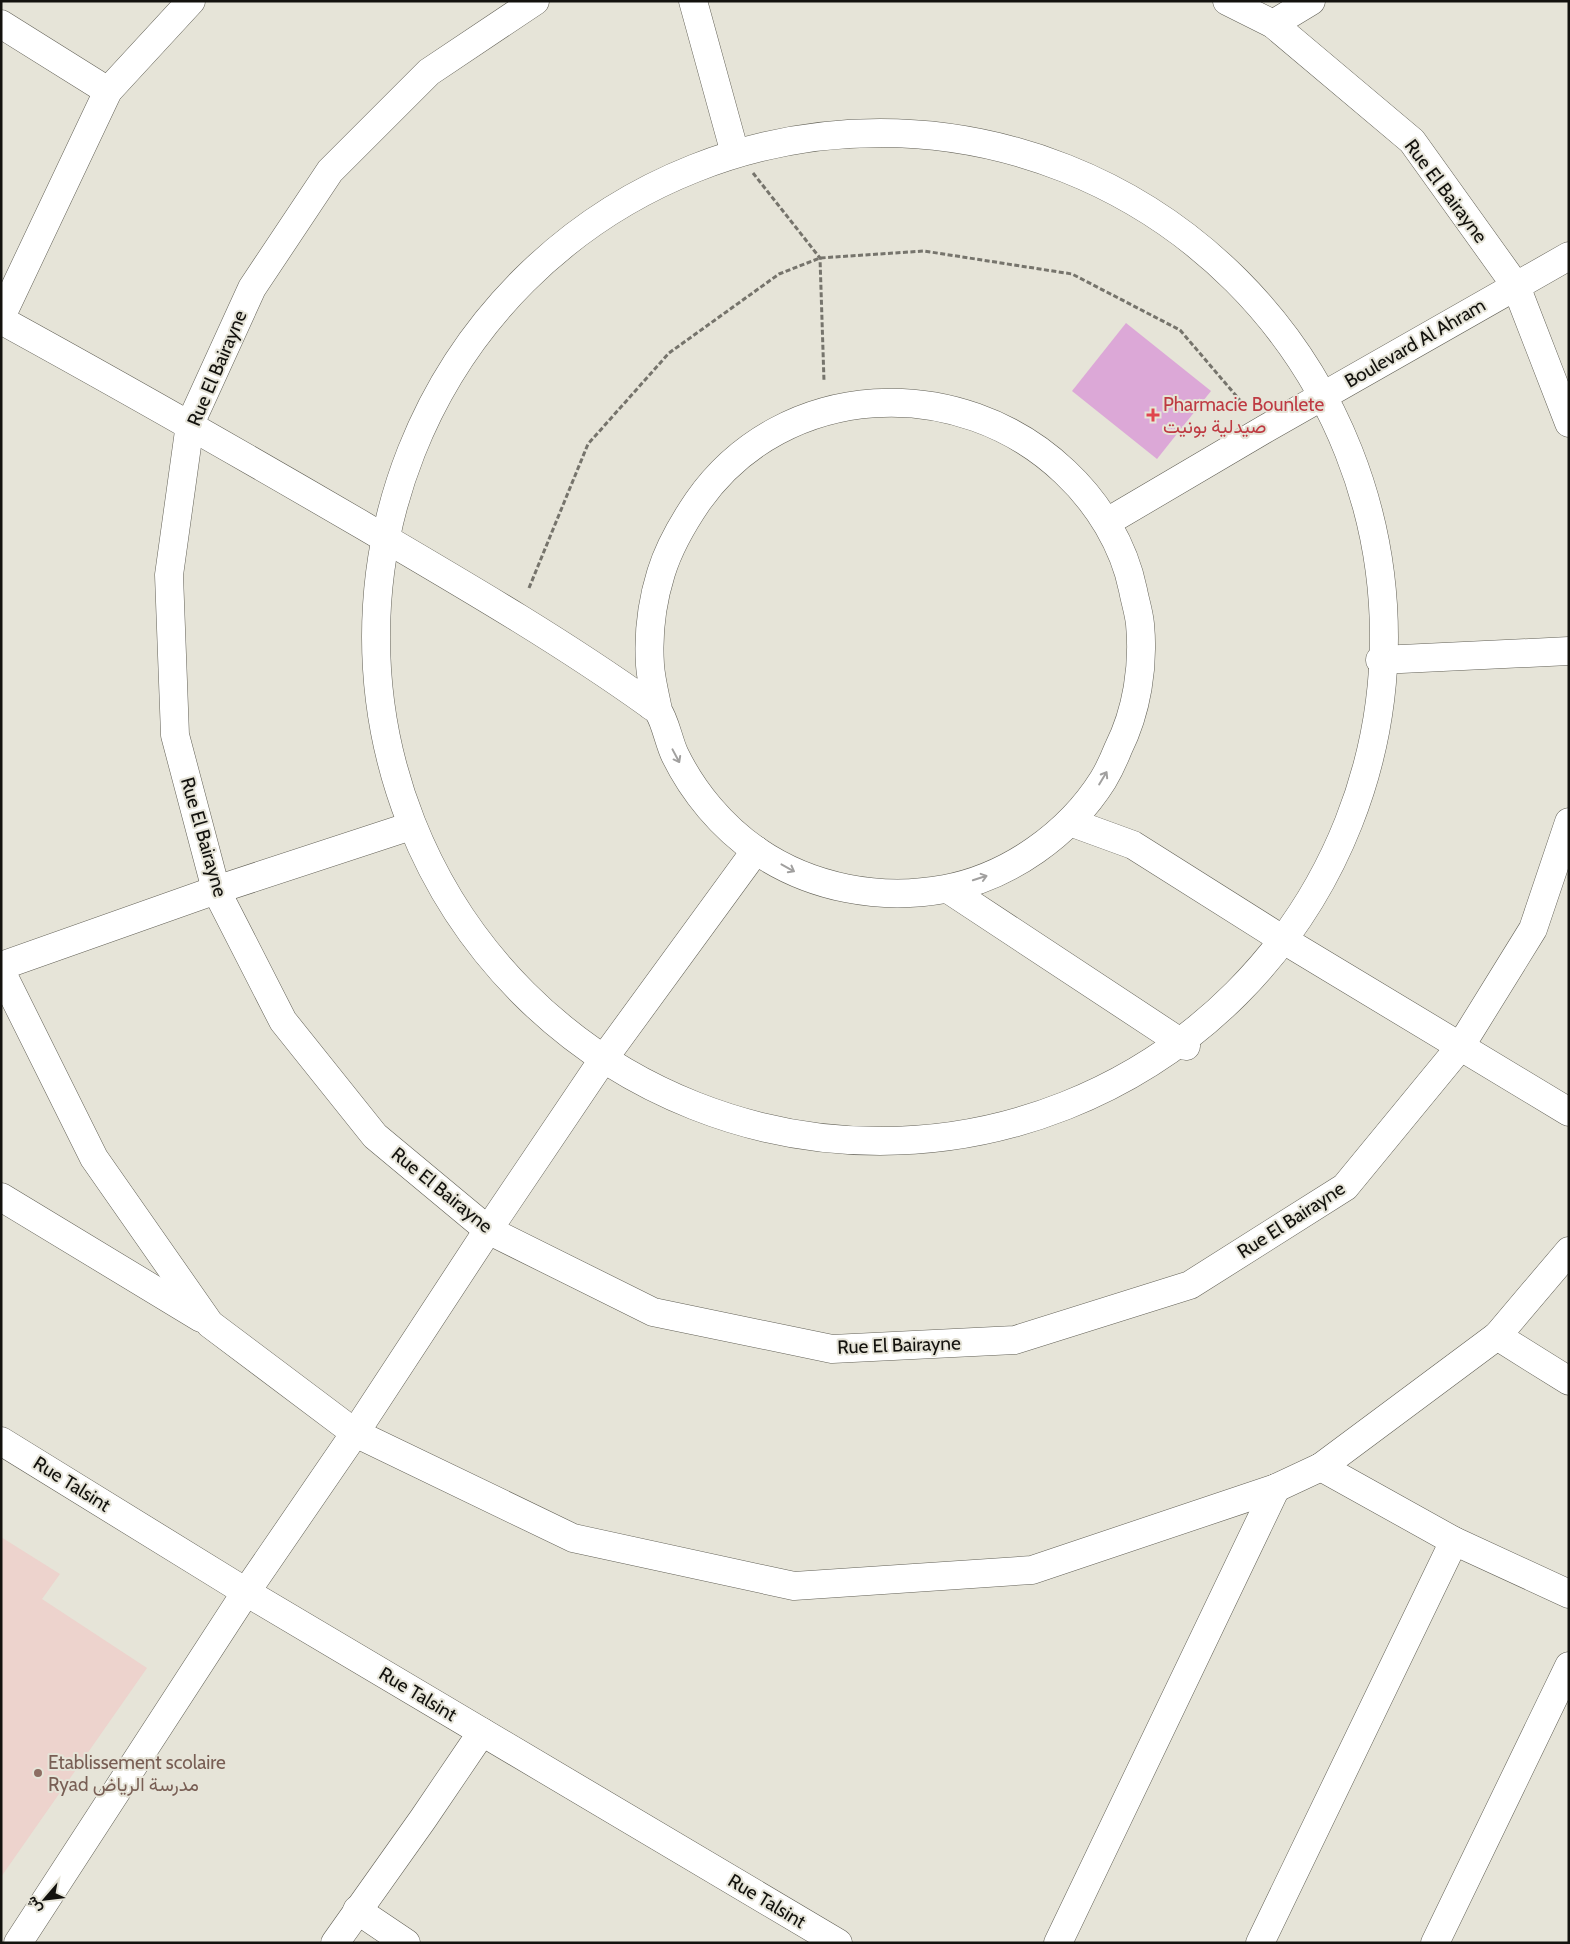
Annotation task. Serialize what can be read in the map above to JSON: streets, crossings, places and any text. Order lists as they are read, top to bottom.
{
  "streets": {
    "street": ["Rue El Bairayne", "Boulevard Al Ahram", "Rue Talsint"]
  },
  "crossings": [
    ["Rue El Bairayne", "Boulevard Al Ahram"]
  ],
  "places": {
    "health": ["Pharmacie Bounlete صيدلية بونيت"],
    "other": ["Etablissement scolaire Ryad مدرسة الرياض"]
  },
  "north": "bottom left"
}
